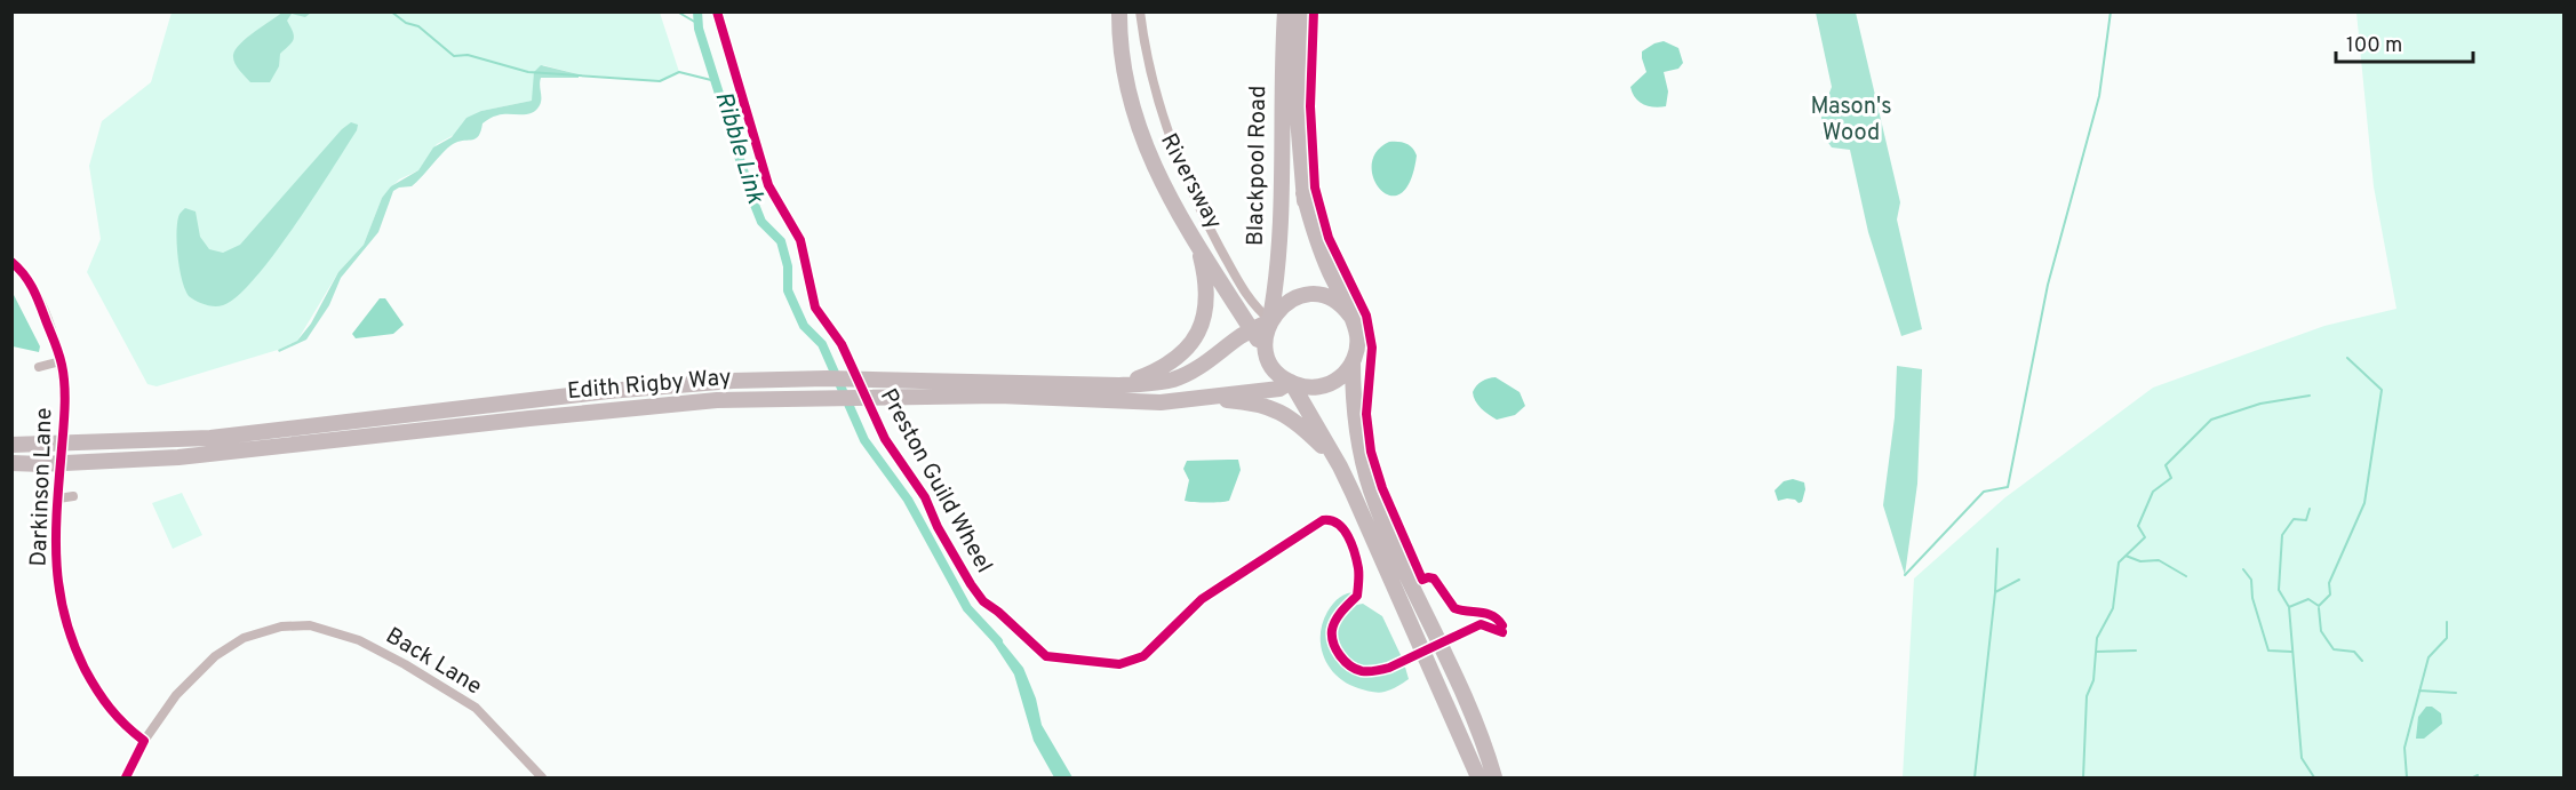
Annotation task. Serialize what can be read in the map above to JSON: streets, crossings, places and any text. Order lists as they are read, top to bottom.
{
  "streets": {
    "highway": ["Blackpool Road", "Riversway", "Edith Rigby Way"],
    "street": ["Darkinson Lane", "Back Lane"],
    "cycle path": ["Preston Guild Wheel"]
  },
  "crossings": [
    ["Blackpool Road", "Riversway"],
    ["Blackpool Road", "Edith Rigby Way"],
    ["Riversway", "Edith Rigby Way"],
    ["Darkinson Lane", "Back Lane"]
  ],
  "water": ["Ribble Link"],
  "parks": ["Mason's Wood"],
  "scale_bar": "100 m"
}
